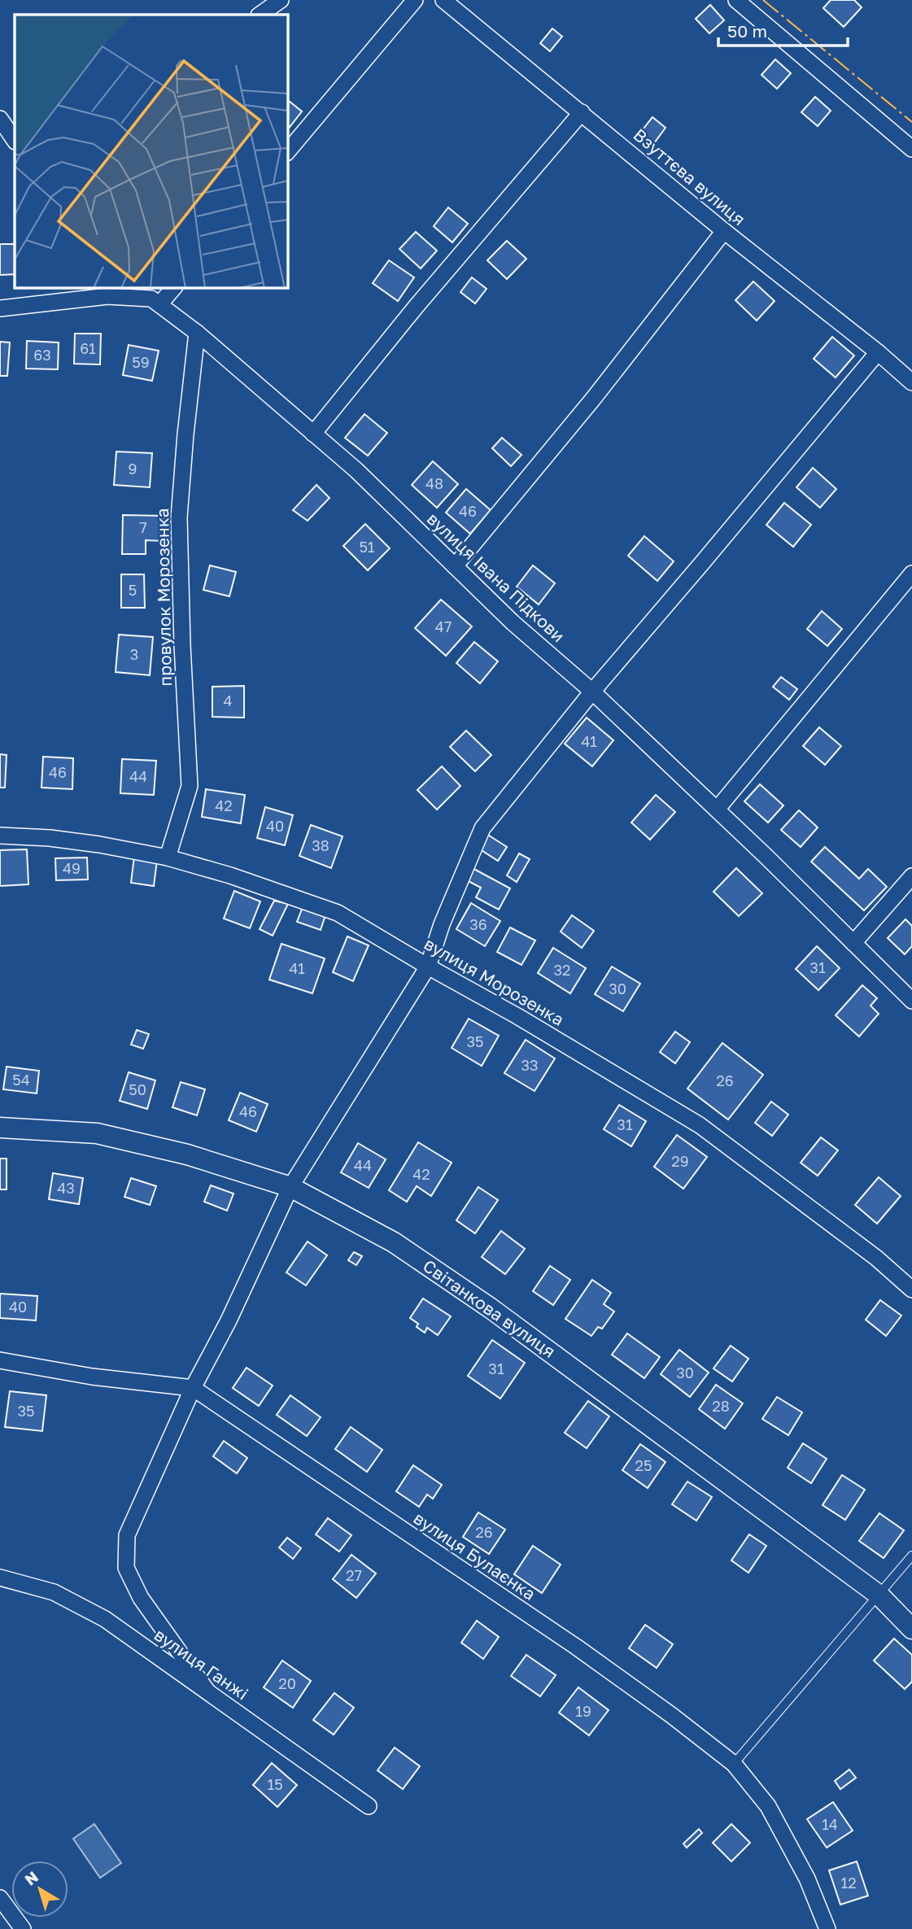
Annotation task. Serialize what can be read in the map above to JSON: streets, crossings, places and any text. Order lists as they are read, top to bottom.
{
  "streets": {
    "street": [
      "Взуттєва вулиця",
      "вулиця Івана Підкови",
      "провулок Морозенка",
      "вулиця Морозенка",
      "Світанкова вулиця",
      "вулиця Булаєнка",
      "вулиця Ганжі"
    ]
  },
  "crossings": [
    ["вулиця Івана Підкови", "провулок Морозенка"],
    ["провулок Морозенка", "вулиця Морозенка"]
  ],
  "house_numbers": [
    "61",
    "63",
    "59",
    "9",
    "48",
    "46",
    "7",
    "51",
    "5",
    "47",
    "3",
    "4",
    "41",
    "46",
    "44",
    "42",
    "40",
    "38",
    "49",
    "36",
    "31",
    "41",
    "32",
    "30",
    "35",
    "33",
    "54",
    "26",
    "50",
    "46",
    "31",
    "29",
    "44",
    "42",
    "43",
    "40",
    "31",
    "30",
    "28",
    "35",
    "25",
    "26",
    "27",
    "20",
    "19",
    "15",
    "14",
    "12"
  ],
  "scale_bar": "50 m",
  "north": "top left"
}
